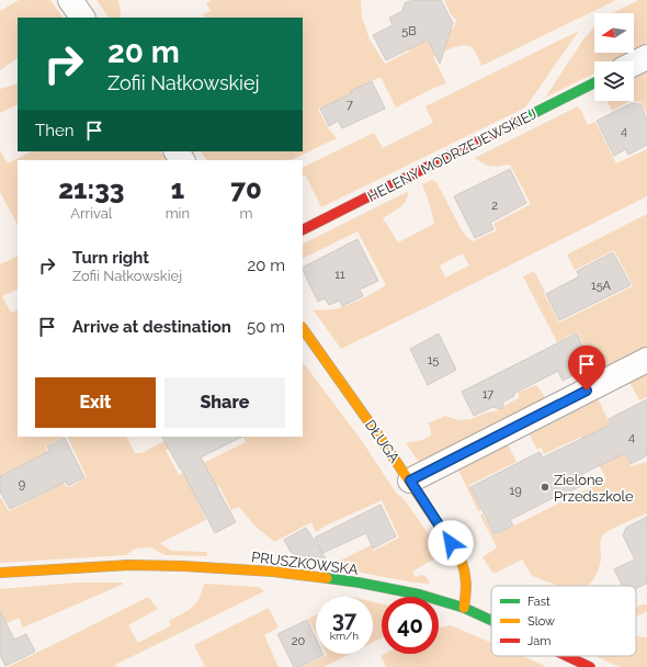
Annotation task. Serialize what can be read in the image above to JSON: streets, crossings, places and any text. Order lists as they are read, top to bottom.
{
  "streets": {
    "street": ["HELENY MODRZEJEWSKIEJ", "DŁUGA", "PRUSZKOWSKA"]
  },
  "crossings": [
    ["DŁUGA", "PRUSZKOWSKA"]
  ],
  "places": ["Zielone Przedszkole"],
  "house_numbers": [
    "5B",
    "7",
    "4",
    "2",
    "11",
    "15A",
    "15",
    "17",
    "4",
    "9",
    "19",
    "20"
  ],
  "legend": ["Fast", "Slow", "Jam"],
  "north": "left",
  "page": {
    "turn": ["20 m", "Zofii Nałkowskiej"],
    "then": "Then",
    "eta": [
      "21:33",
      "Arrival",
      "1",
      "min",
      "70",
      "m"
    ],
    "list": [
      {
        "name": "Turn right",
        "note": "Zofii Nałkowskiej",
        "value": "20 m"
      },
      {
        "name": "Arrive at destination",
        "value": "50 m"
      }
    ],
    "buttons": ["Exit", "Share"],
    "speed": "37 km/h",
    "limit": "40"
  }
}
